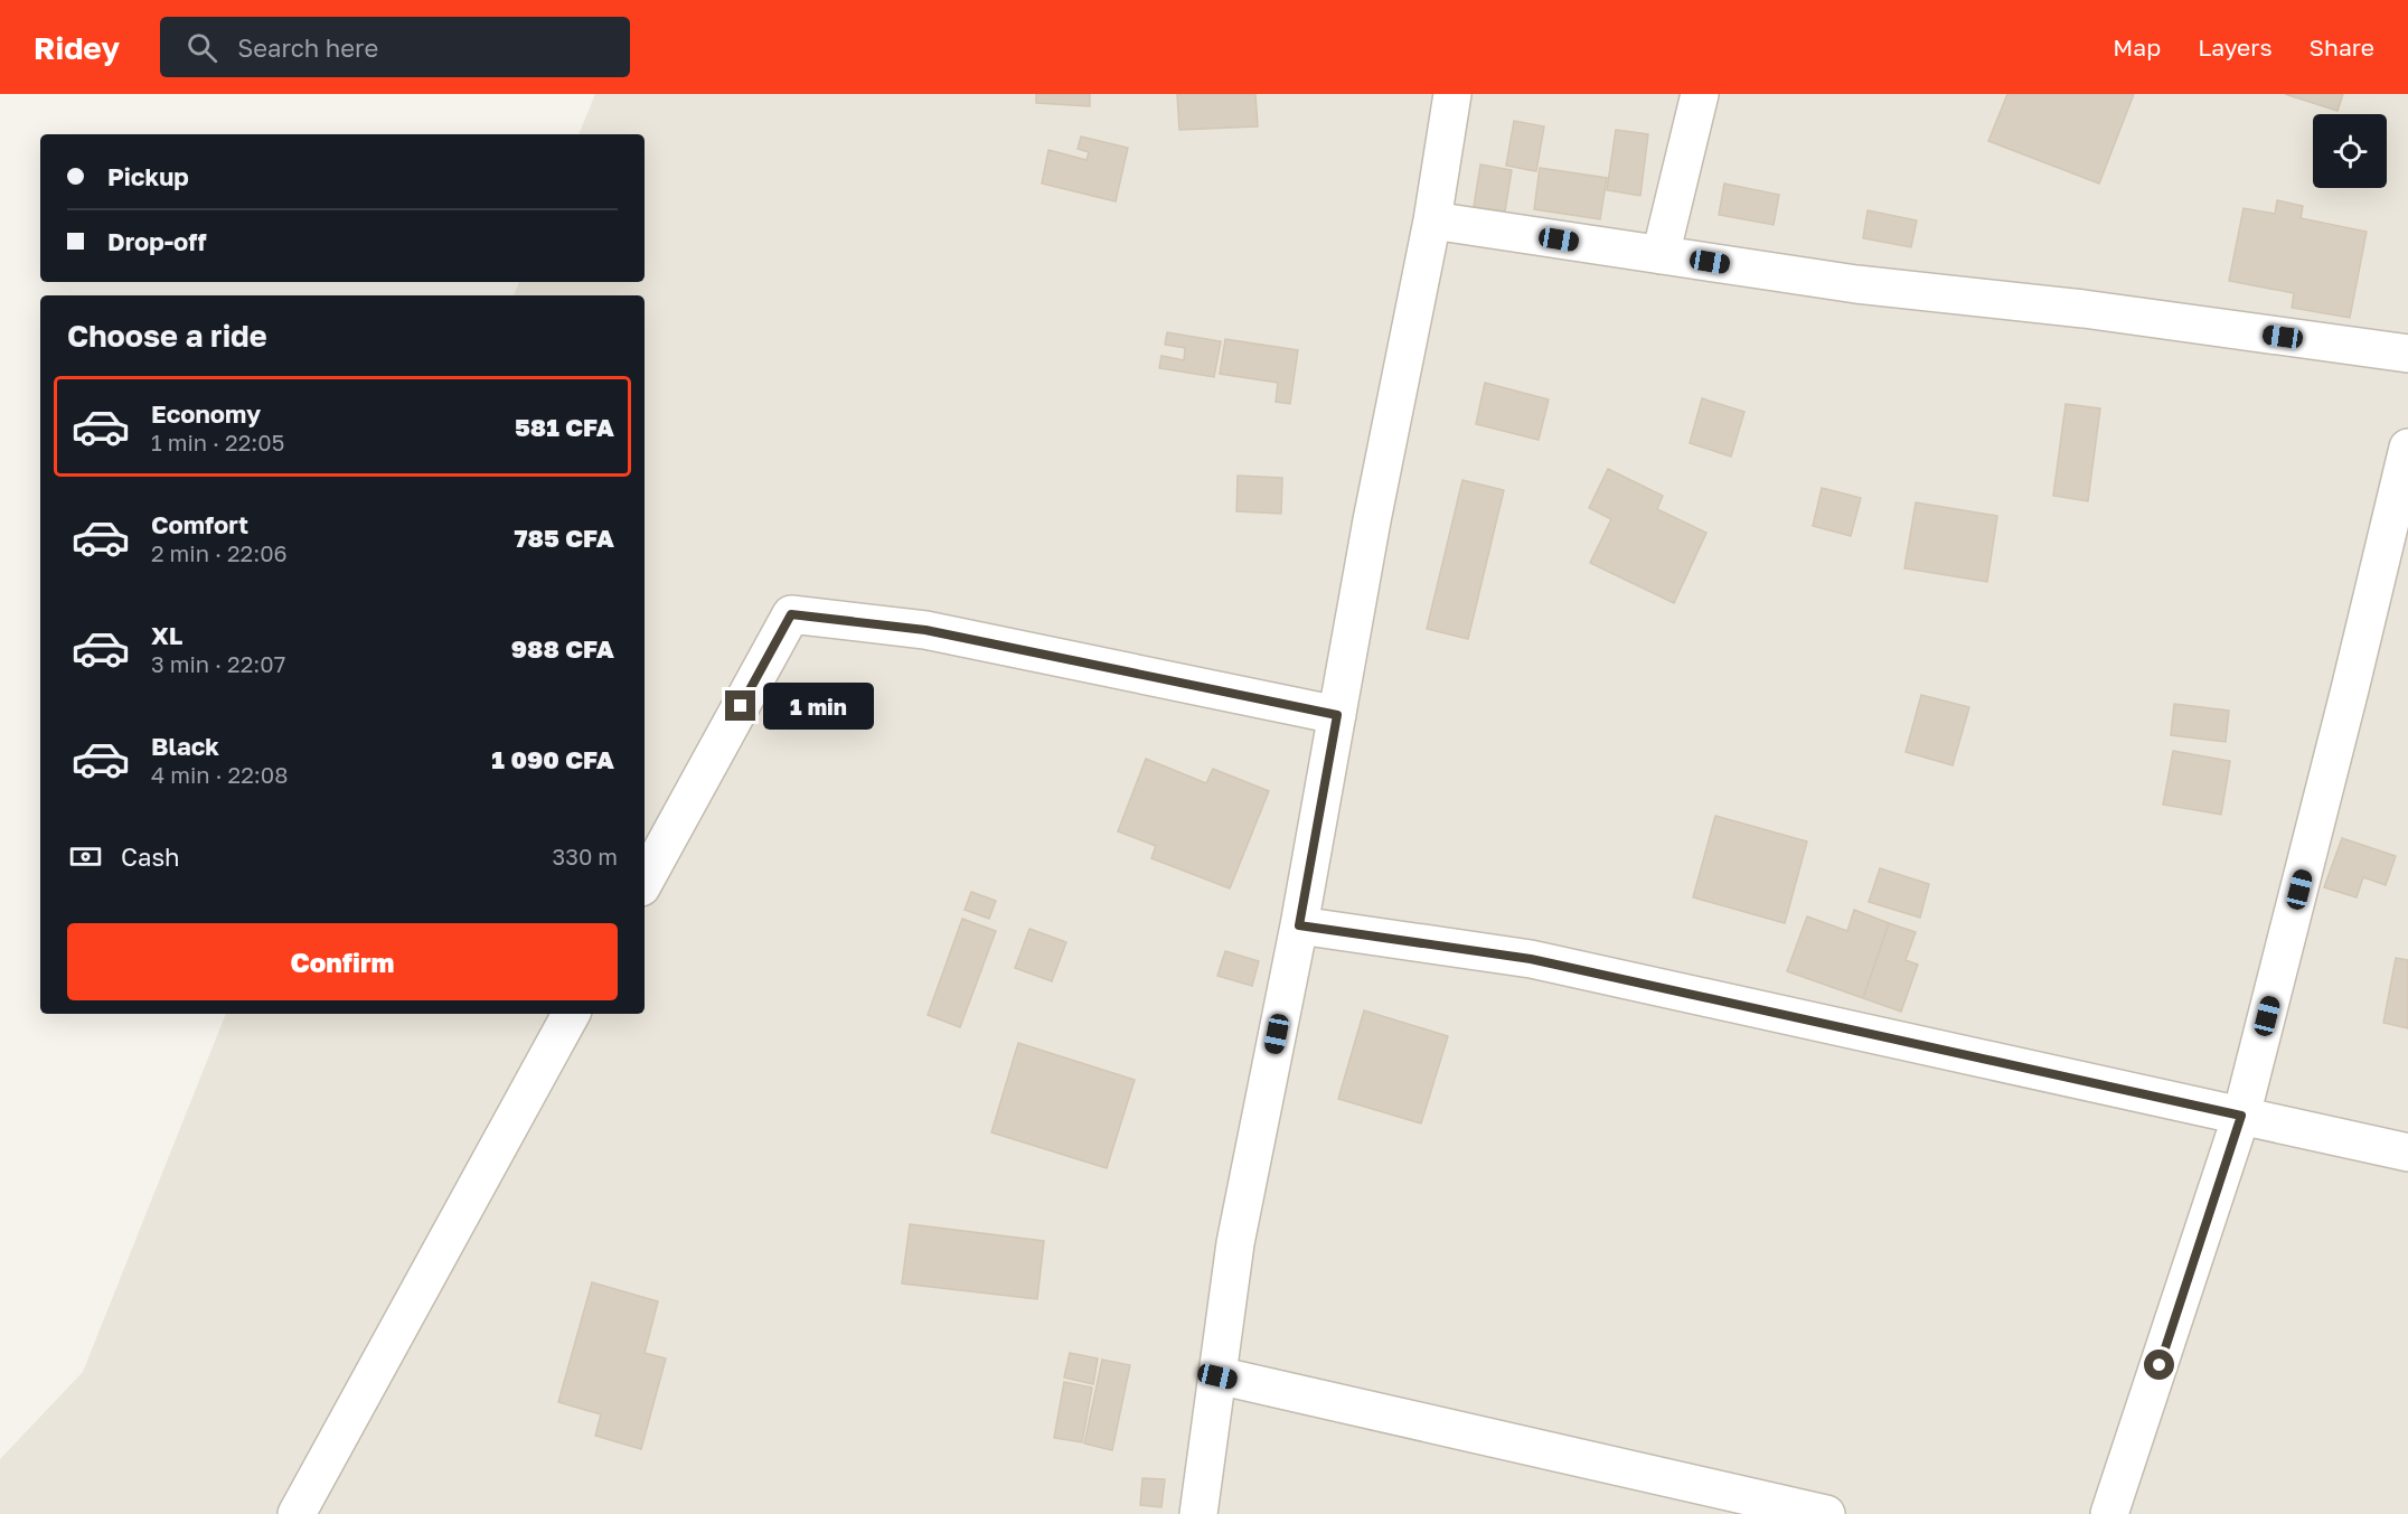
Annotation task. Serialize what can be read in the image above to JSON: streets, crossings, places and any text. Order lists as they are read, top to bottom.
{
  "page": {
    "header": "Ridey",
    "search": "Search here",
    "nav": ["Map", "Layers", "Share"],
    "banner": ["Pickup", "Drop-off"],
    "heading": "Choose a ride",
    "list": [
      {
        "name": "Economy",
        "note": "1 min · 22:05",
        "value": "581 CFA"
      },
      {
        "name": "Comfort",
        "note": "2 min · 22:06",
        "value": "785 CFA"
      },
      {
        "name": "XL",
        "note": "3 min · 22:07",
        "value": "988 CFA"
      },
      {
        "name": "Black",
        "note": "4 min · 22:08",
        "value": "1 090 CFA"
      }
    ],
    "bubble": "1 min",
    "pay": ["Cash", "330 m"],
    "buttons": "Confirm"
  }
}
